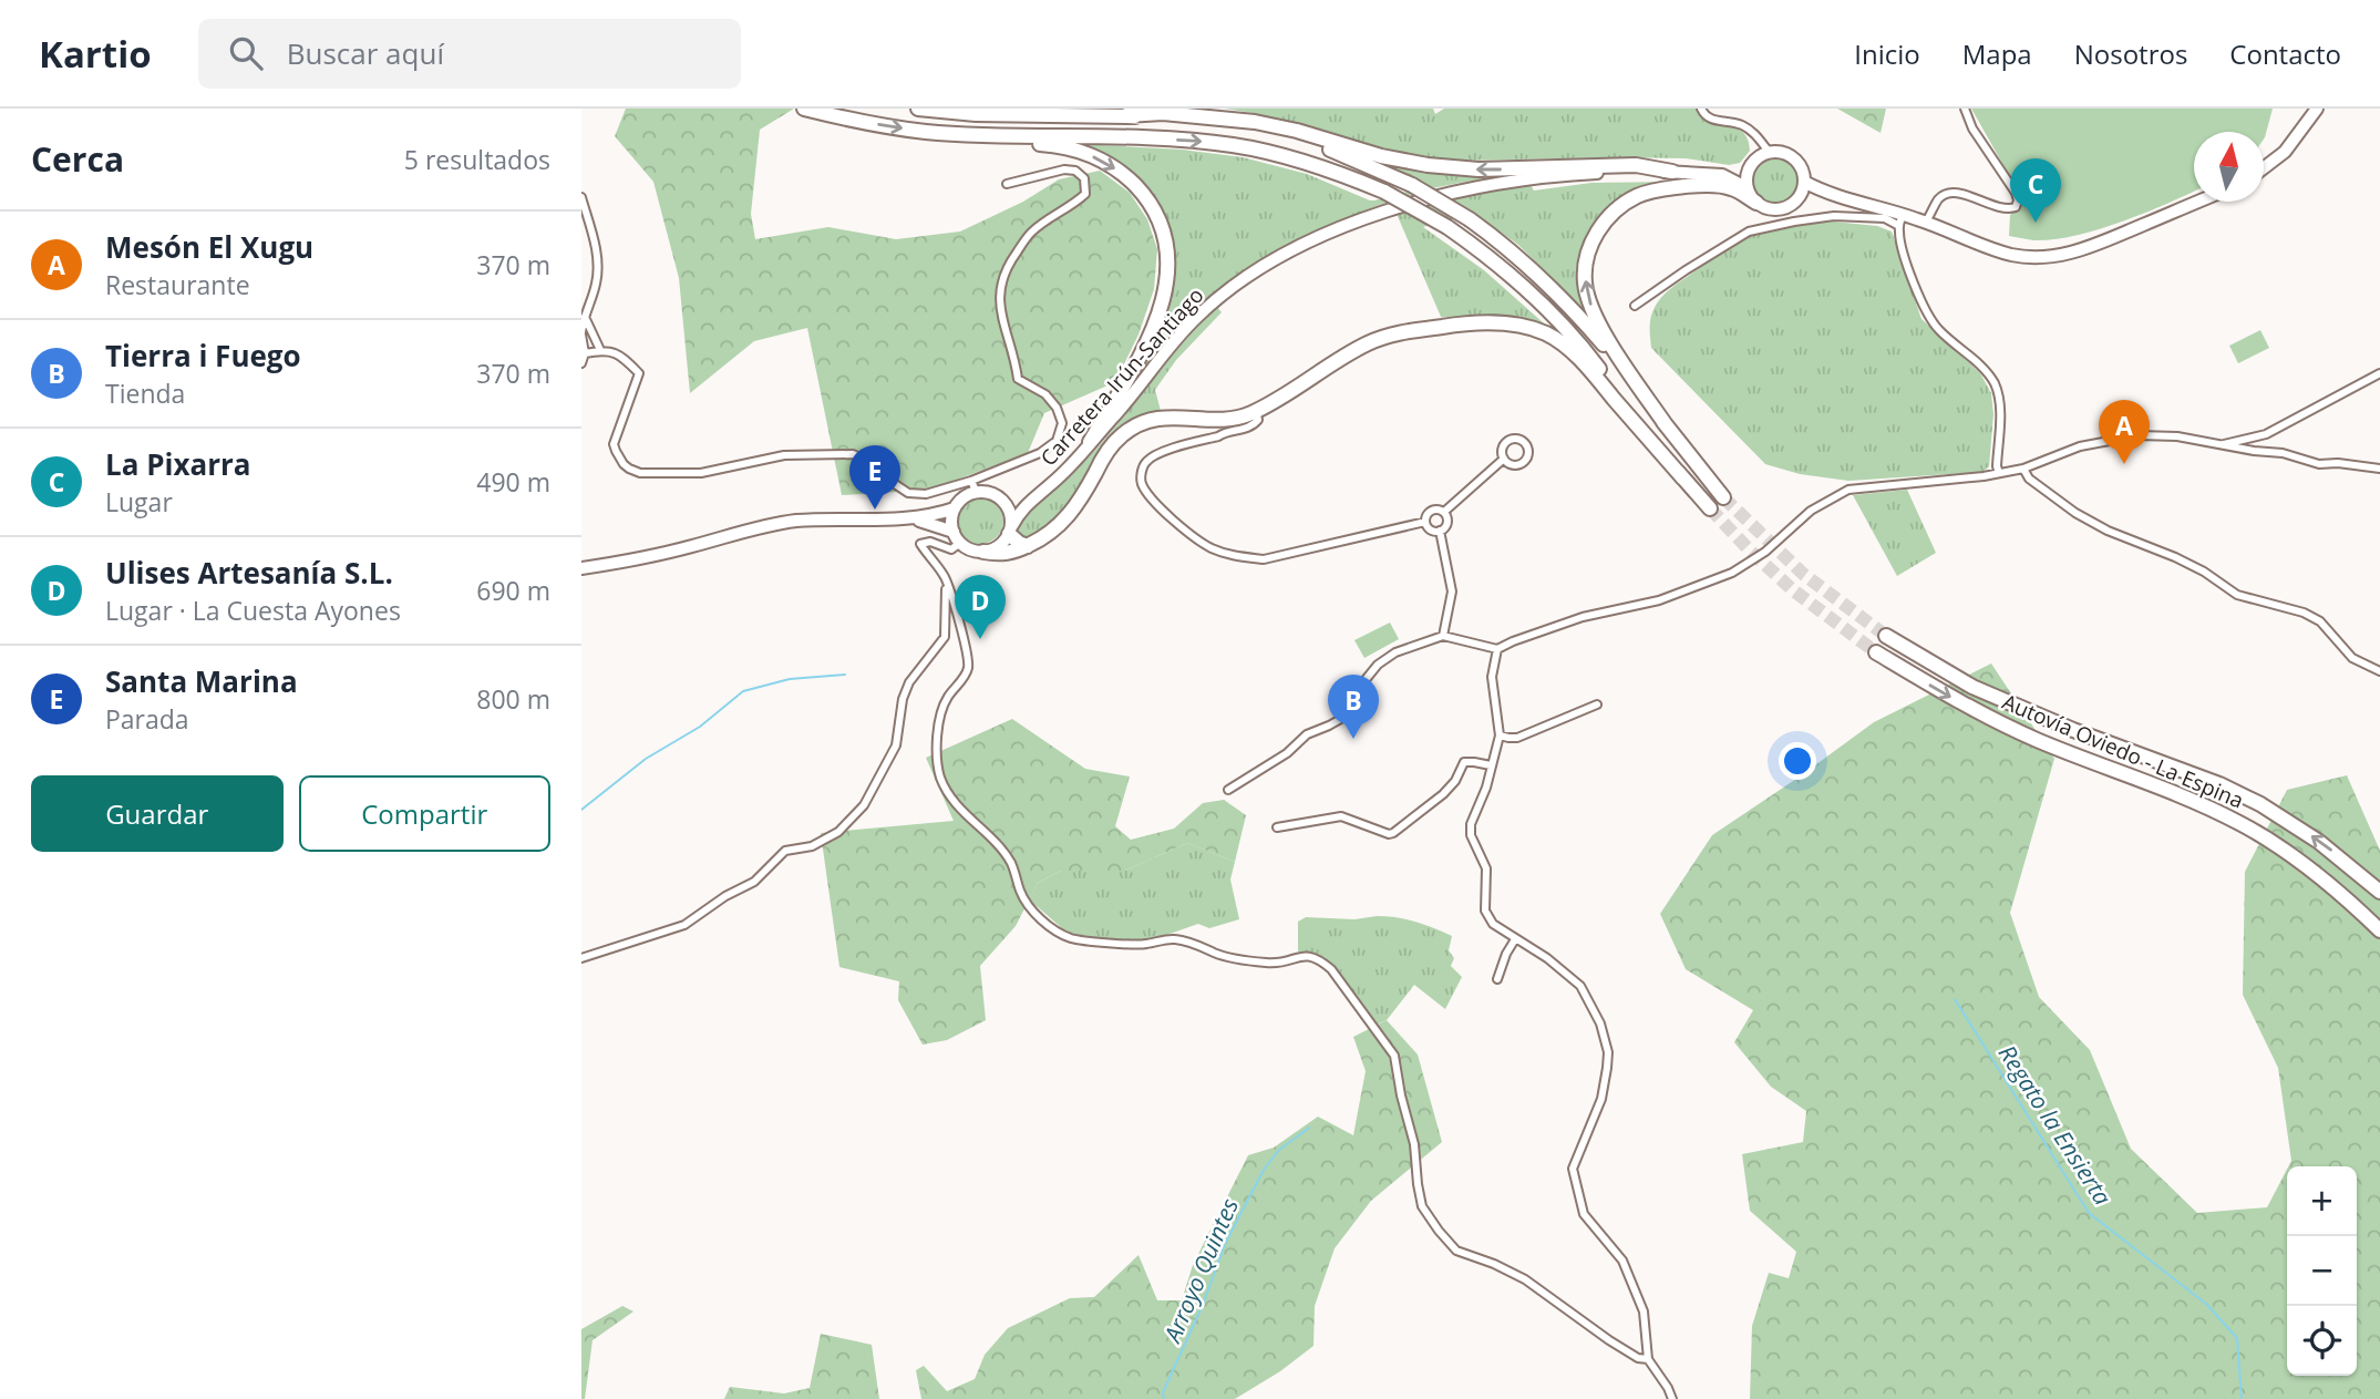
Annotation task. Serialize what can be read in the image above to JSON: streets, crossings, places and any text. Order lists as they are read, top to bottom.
{
  "streets": {
    "highway": ["Carretera Irún-Santiago", "Autovía Oviedo - La Espina"]
  },
  "water": ["Regato la Ensierta", "Arroyo Quintes"],
  "north": "top",
  "page": {
    "header": "Kartio",
    "search": "Buscar aquí",
    "nav": [
      "Inicio",
      "Mapa",
      "Nosotros",
      "Contacto"
    ],
    "heading": ["Cerca", "5 resultados"],
    "pins": [
      "C",
      "A",
      "E",
      "D",
      "B"
    ],
    "list": [
      {
        "mark": "A",
        "name": "Mesón El Xugu",
        "note": "Restaurante",
        "value": "370 m"
      },
      {
        "mark": "B",
        "name": "Tierra i Fuego",
        "note": "Tienda",
        "value": "370 m"
      },
      {
        "mark": "C",
        "name": "La Pixarra",
        "note": "Lugar",
        "value": "490 m"
      },
      {
        "mark": "D",
        "name": "Ulises Artesanía S.L.",
        "note": "Lugar · La Cuesta Ayones",
        "value": "690 m"
      },
      {
        "mark": "E",
        "name": "Santa Marina",
        "note": "Parada",
        "value": "800 m"
      }
    ],
    "buttons": ["Guardar", "Compartir"],
    "map_buttons": ["+", "−"]
  }
}
